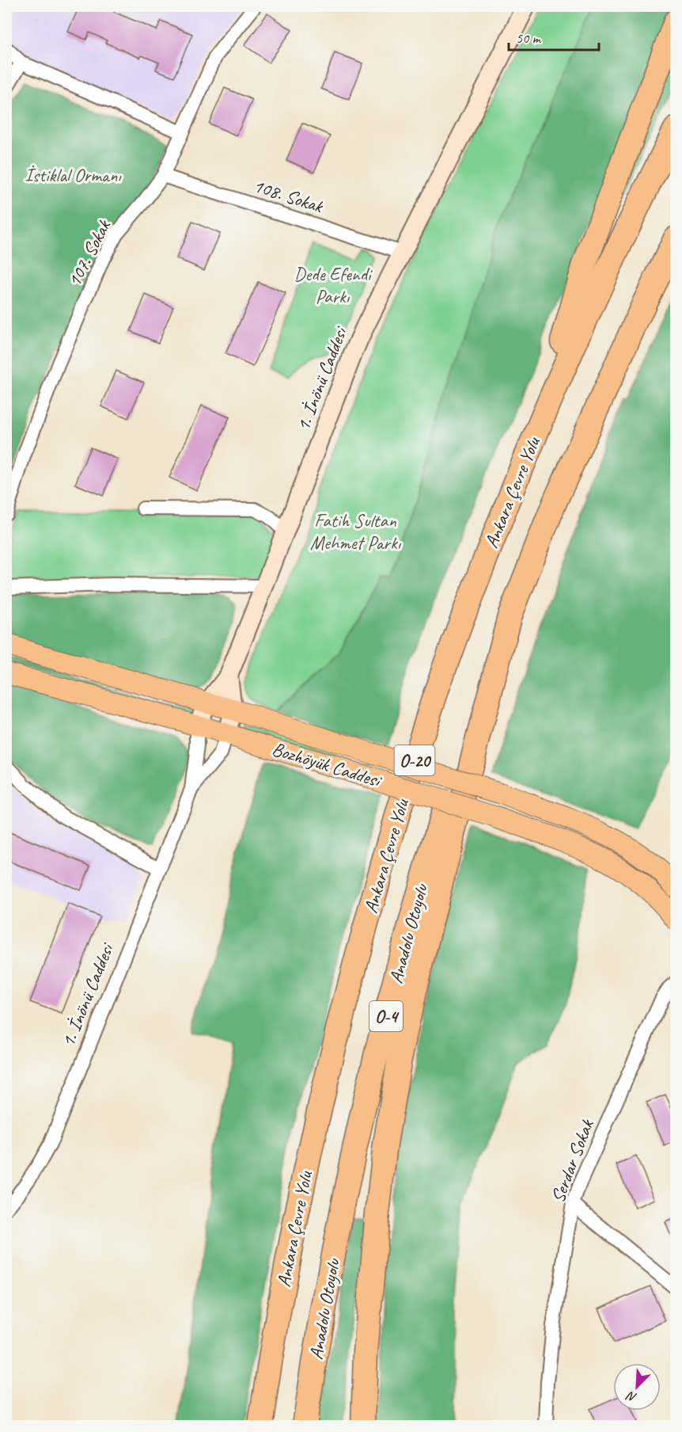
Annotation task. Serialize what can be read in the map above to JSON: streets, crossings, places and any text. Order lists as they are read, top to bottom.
{
  "streets": {
    "highway": [
      "Ankara Çevre Yolu",
      "O-20",
      "Anadolu Otoyolu",
      "O-4"
    ],
    "main road": ["Bozhöyük Caddesi"],
    "street": [
      "108. Sokak",
      "107. Sokak",
      "1. İnönü Caddesi",
      "Serdar Sokak"
    ]
  },
  "crossings": [
    ["108. Sokak", "107. Sokak"],
    ["108. Sokak", "1. İnönü Caddesi"],
    ["1. İnönü Caddesi", "Bozhöyük Caddesi"]
  ],
  "parks": ["İstiklal Ormanı", "Dede Efendi Parkı", "Fatih Sultan Mehmet Parkı"],
  "scale_bar": "50 m",
  "north": "bottom left"
}
